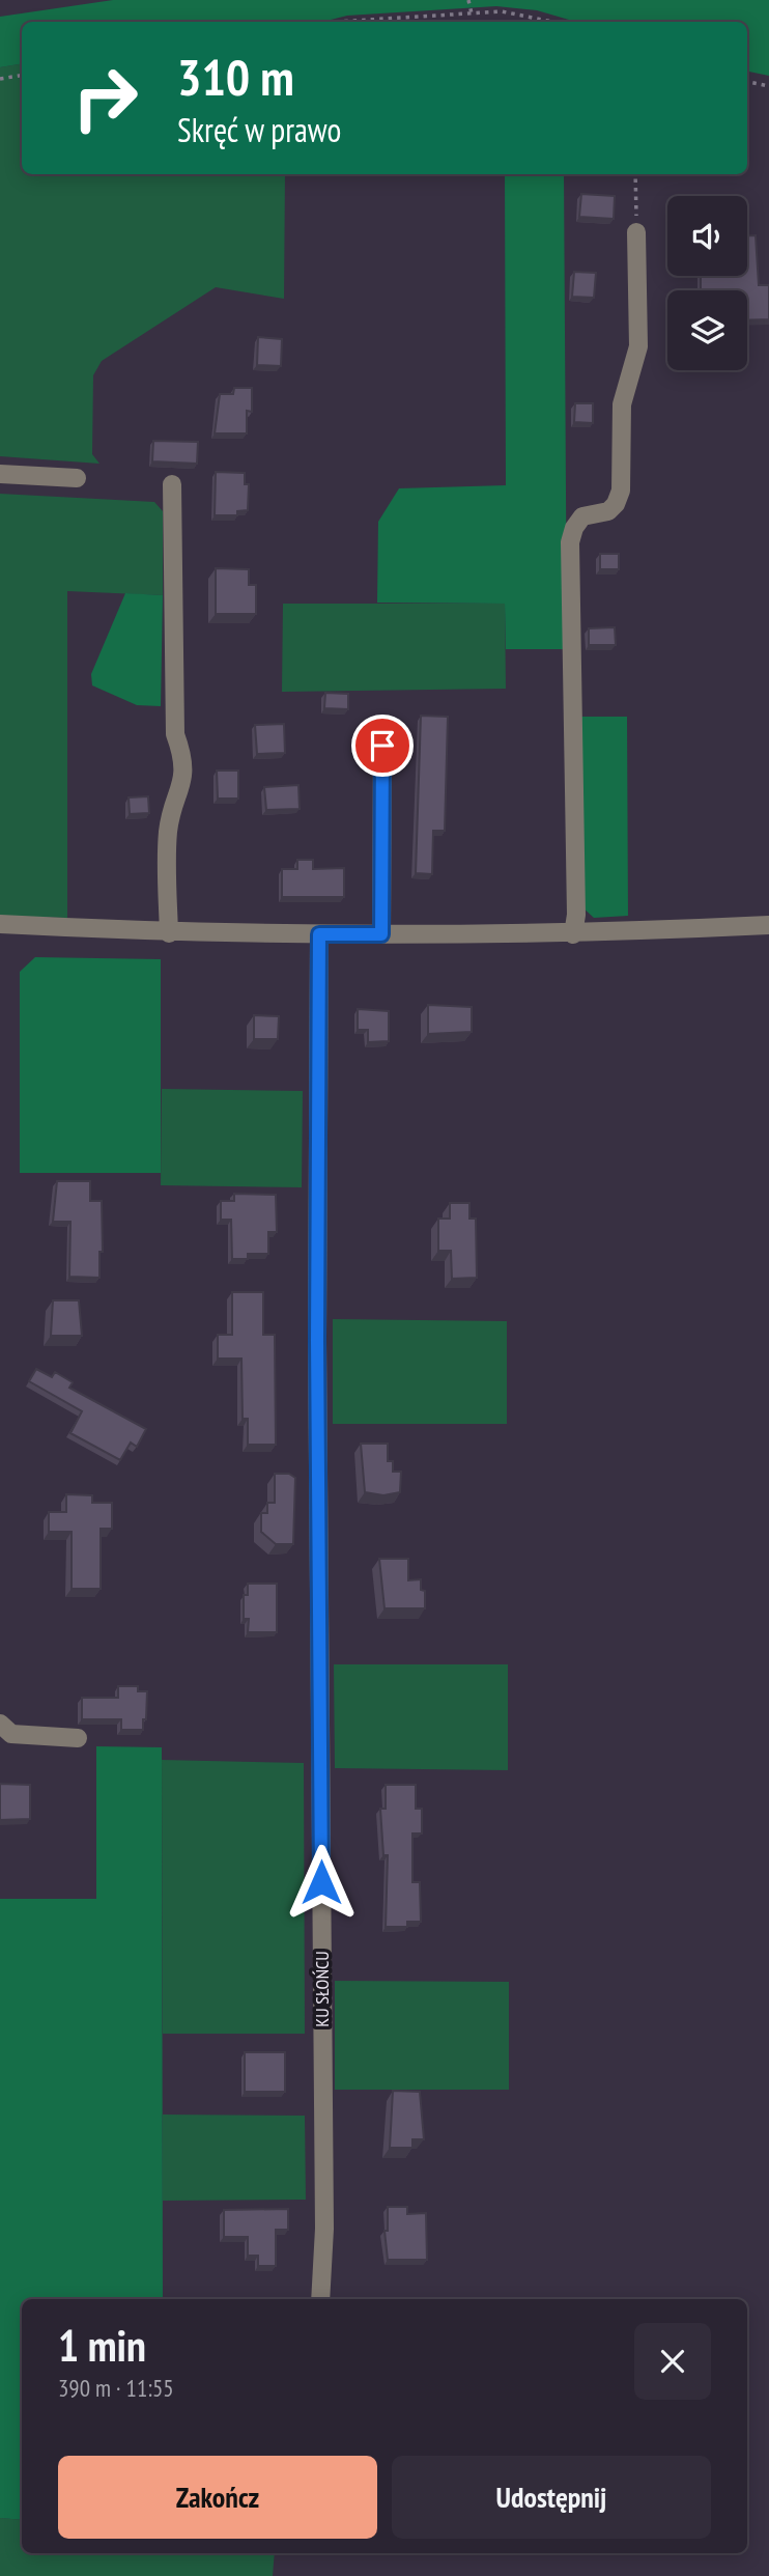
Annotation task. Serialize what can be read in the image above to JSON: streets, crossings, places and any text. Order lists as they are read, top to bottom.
{
  "streets": {
    "street": ["KU SŁOŃCU"]
  },
  "page": {
    "turn": ["310 m", "Skręć w prawo"],
    "heading": ["1 min", "390 m · 11:55"],
    "buttons": ["Zakończ", "Udostępnij"]
  }
}
